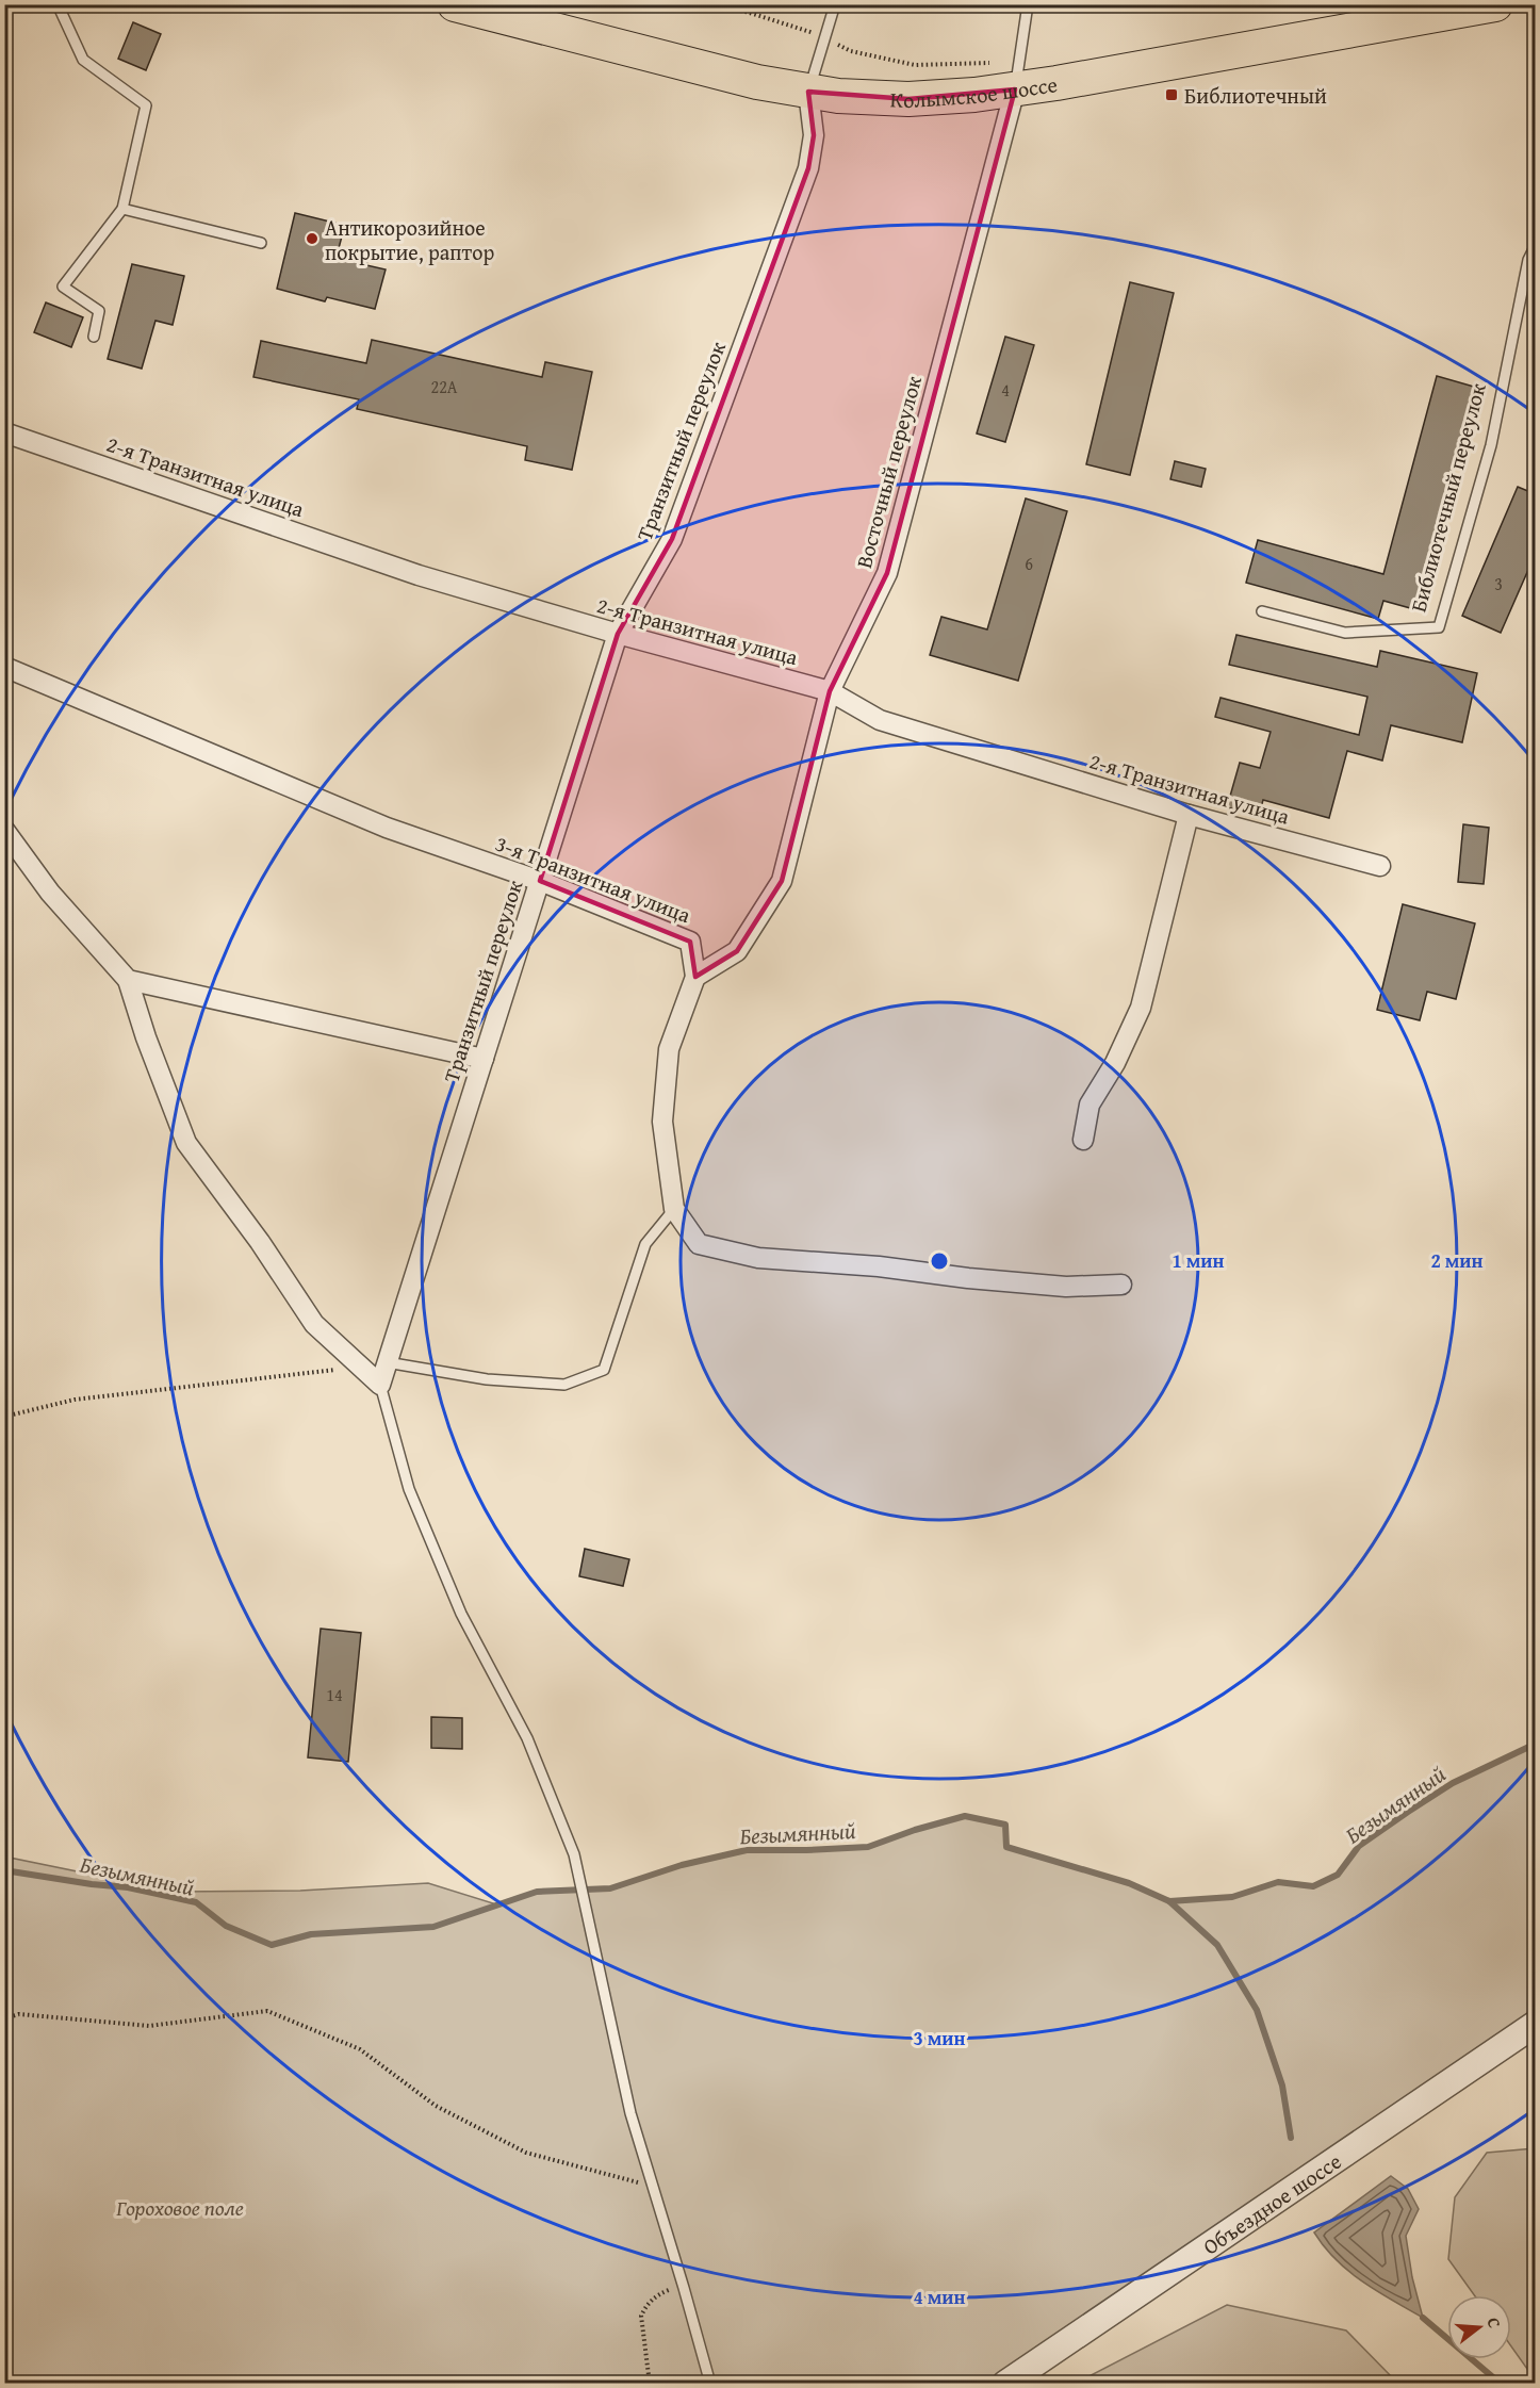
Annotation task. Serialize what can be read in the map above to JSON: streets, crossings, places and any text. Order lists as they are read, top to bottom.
{
  "streets": {
    "highway": ["Колымское шоссе"],
    "street": [
      "Транзитный переулок",
      "Восточный переулок",
      "2-я Транзитная улица",
      "3-я Транзитная улица",
      "Объездное шоссе"
    ],
    "lane": ["Библиотечный переулок"]
  },
  "crossings": [
    ["Колымское шоссе", "Транзитный переулок"],
    ["Колымское шоссе", "Восточный переулок"],
    ["Транзитный переулок", "2-я Транзитная улица"],
    ["Транзитный переулок", "3-я Транзитная улица"],
    ["Восточный переулок", "2-я Транзитная улица"],
    ["Восточный переулок", "3-я Транзитная улица"]
  ],
  "water": ["Безымянный"],
  "parks": ["Гороховое поле"],
  "places": {
    "transit": ["Библиотечный"],
    "other": ["Антикорозийное покрытие, раптор"]
  },
  "house_numbers": [
    "22А",
    "4",
    "6",
    "3",
    "14"
  ],
  "north": "right",
  "rings": [
    "1 мин",
    "2 мин",
    "3 мин",
    "4 мин"
  ]
}
